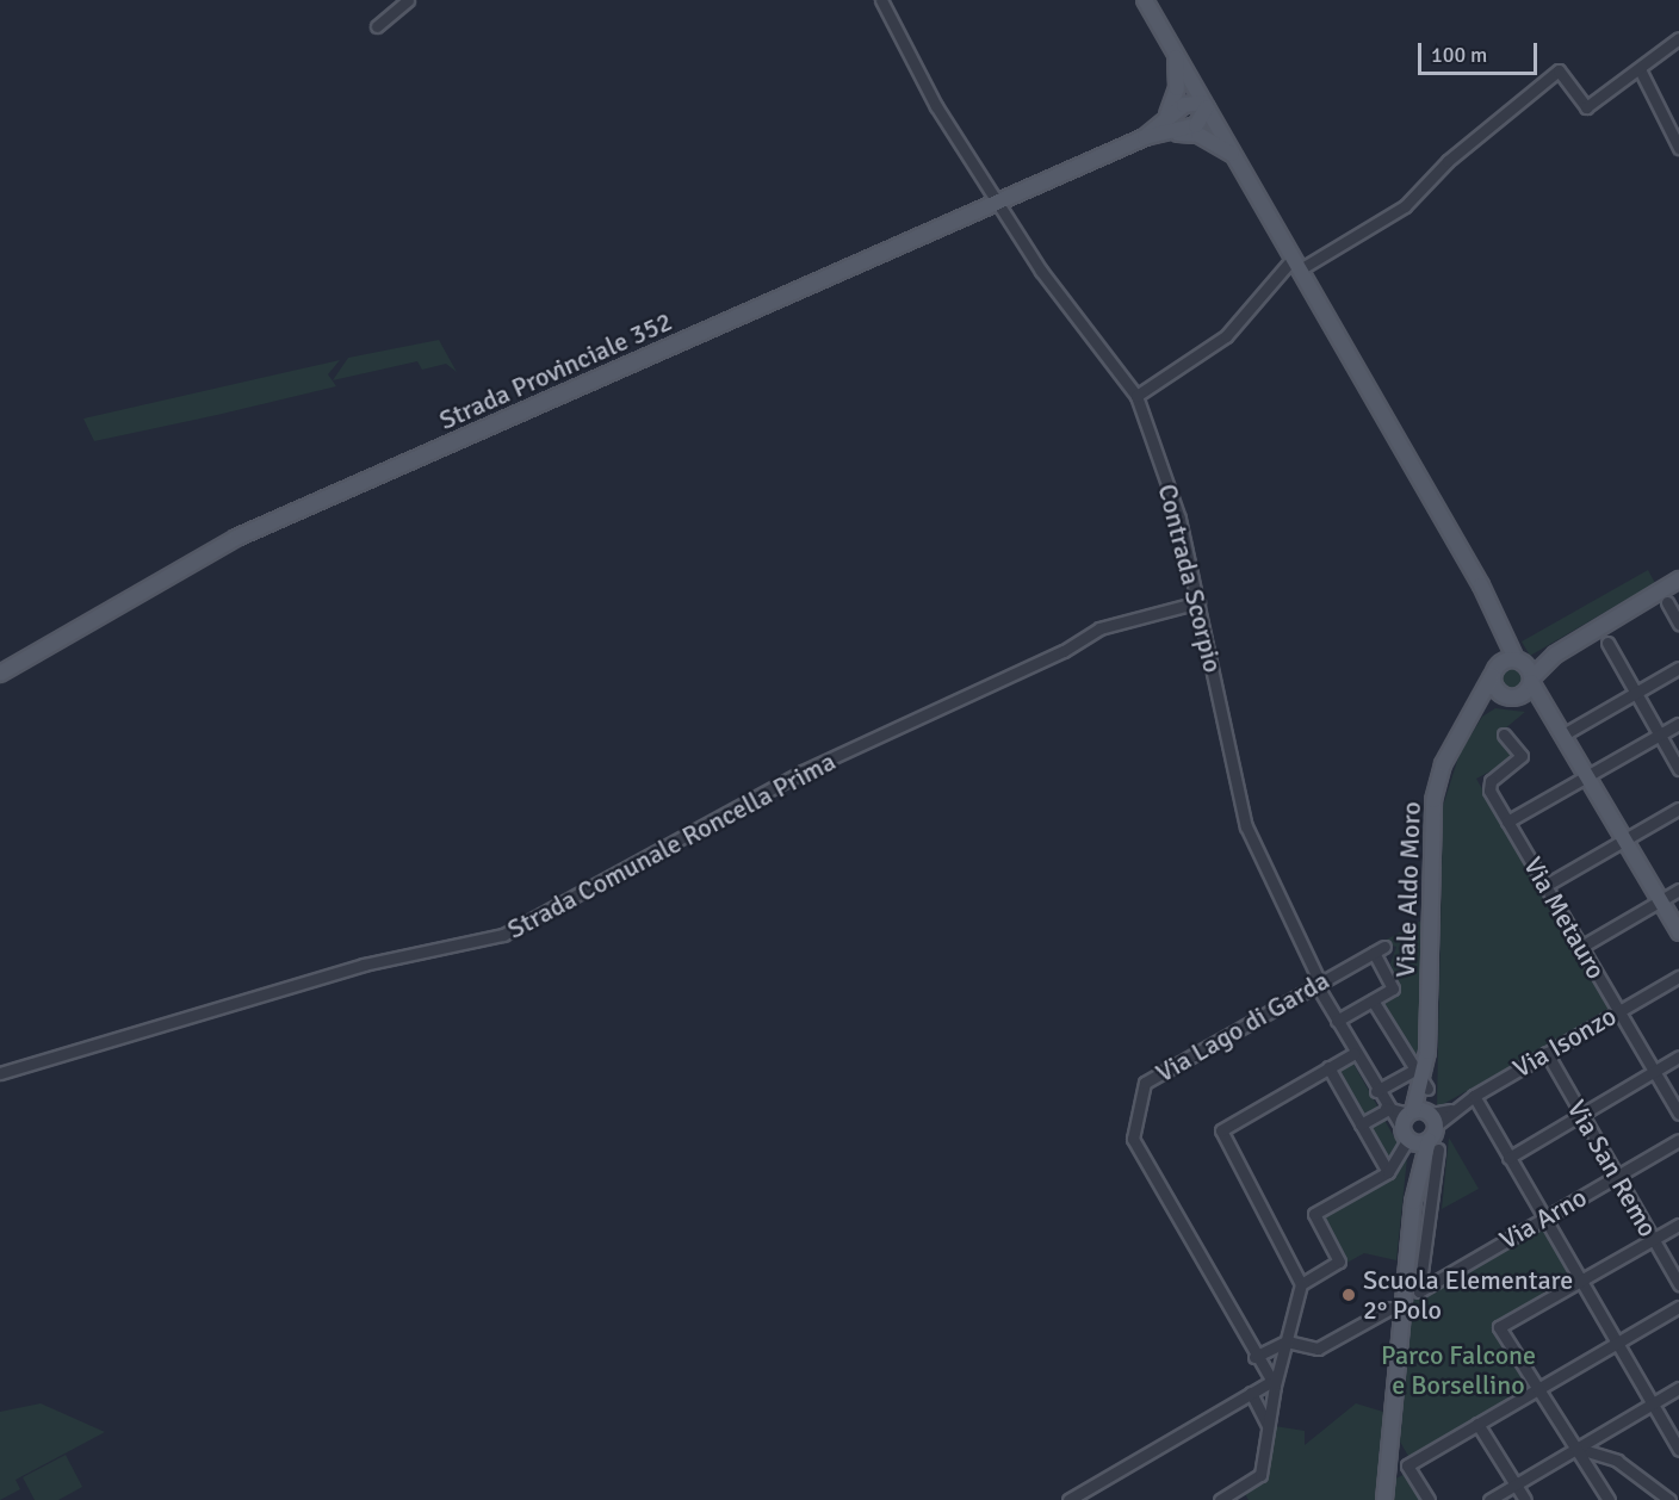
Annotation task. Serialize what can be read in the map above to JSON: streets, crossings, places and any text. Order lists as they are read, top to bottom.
{
  "streets": {
    "main road": ["Strada Provinciale 352", "Viale Aldo Moro"],
    "street": [
      "Contrada Scorpio",
      "Strada Comunale Roncella Prima",
      "Via Metauro",
      "Via Lago di Garda",
      "Via Isonzo",
      "Via San Remo",
      "Via Arno"
    ]
  },
  "crossings": [
    ["Strada Provinciale 352", "Contrada Scorpio"],
    ["Contrada Scorpio", "Strada Comunale Roncella Prima"],
    ["Contrada Scorpio", "Viale Aldo Moro"],
    ["Contrada Scorpio", "Via Lago di Garda"],
    ["Viale Aldo Moro", "Via Isonzo"],
    ["Viale Aldo Moro", "Via Arno"],
    ["Via Metauro", "Via Isonzo"],
    ["Via Isonzo", "Via San Remo"],
    ["Via San Remo", "Via Arno"]
  ],
  "parks": ["Parco Falcone e Borsellino"],
  "places": ["Scuola Elementare 2° Polo"],
  "scale_bar": "100 m"
}
